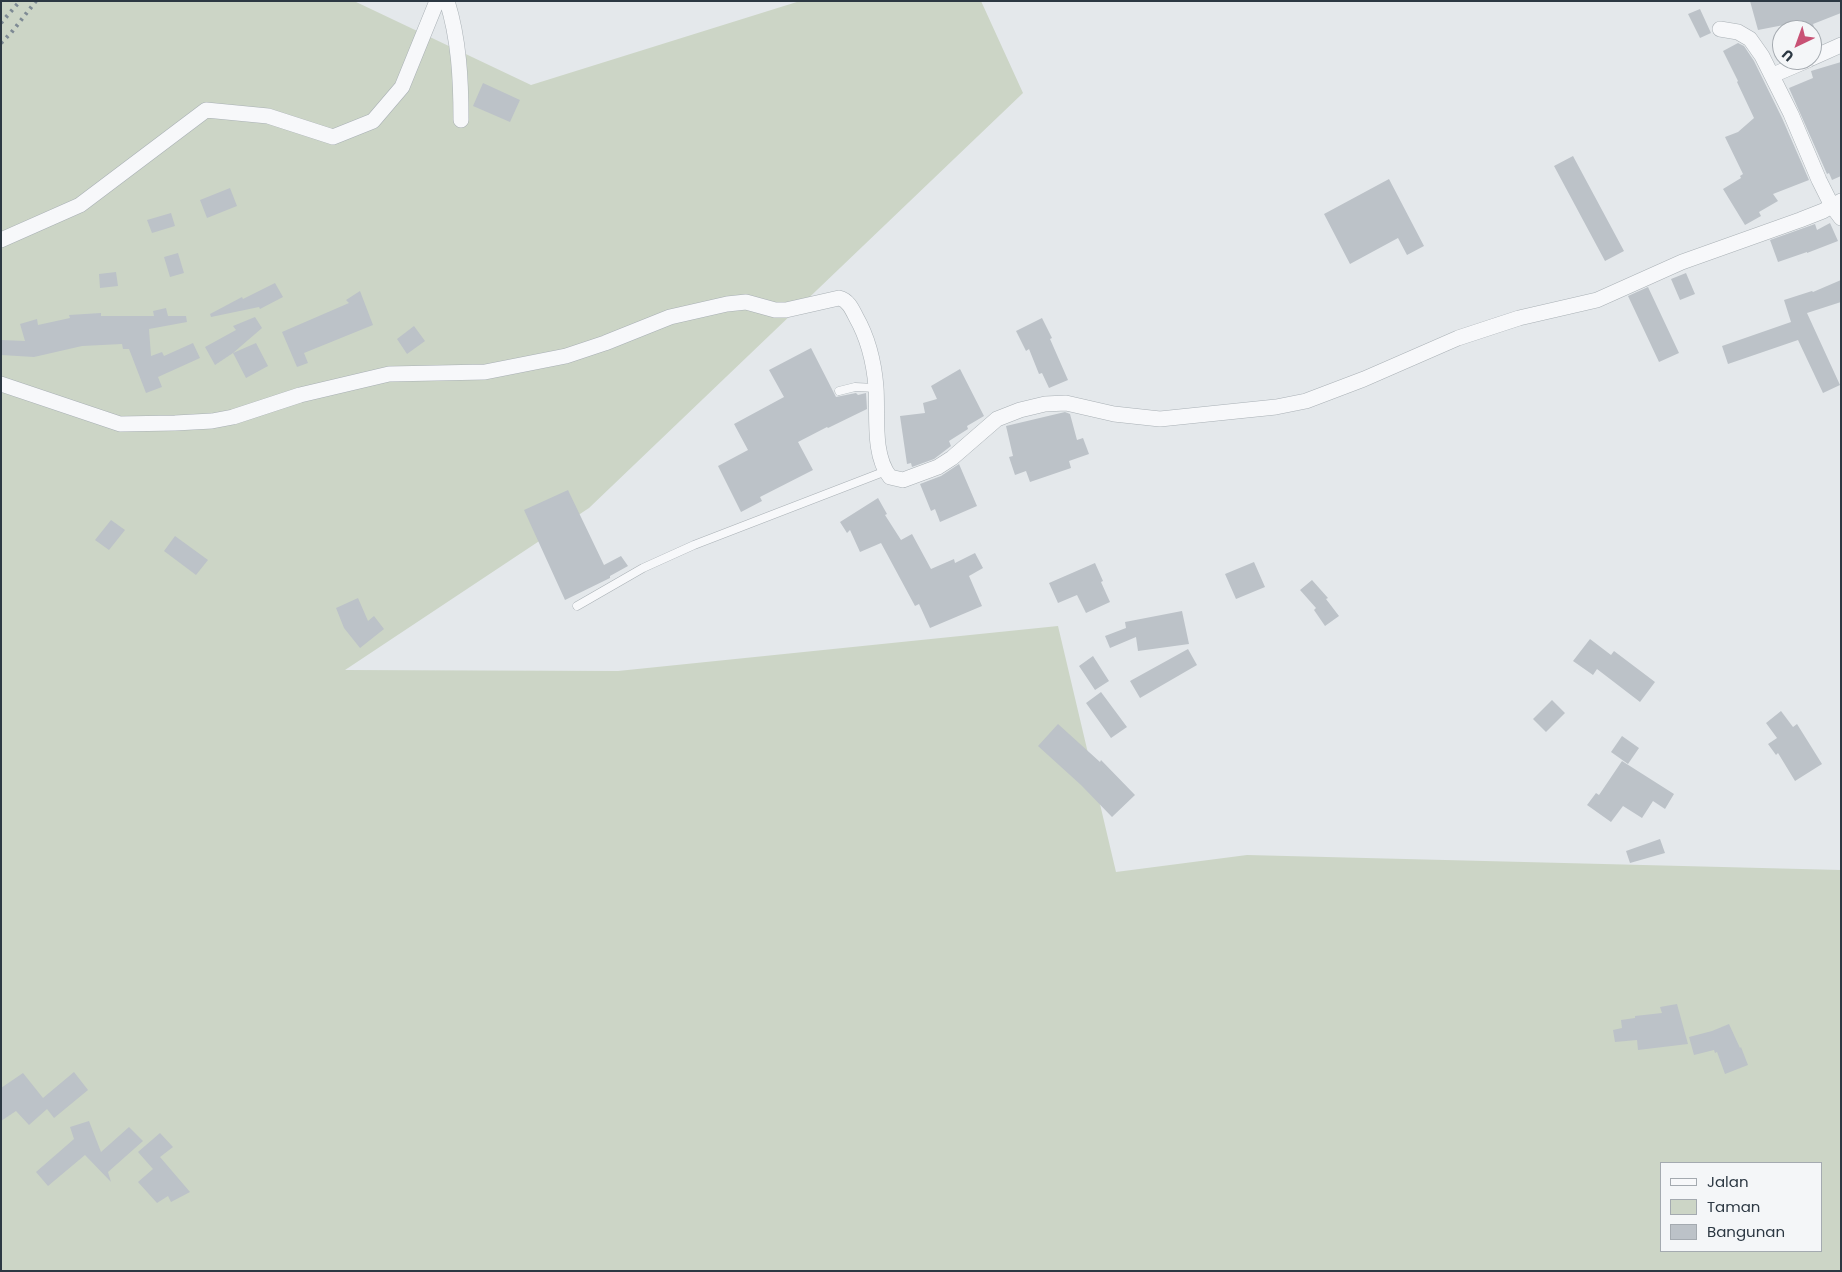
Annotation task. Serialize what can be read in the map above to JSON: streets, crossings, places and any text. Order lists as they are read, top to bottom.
{
  "legend": ["Jalan", "Taman", "Bangunan"],
  "north": "bottom left"
}
